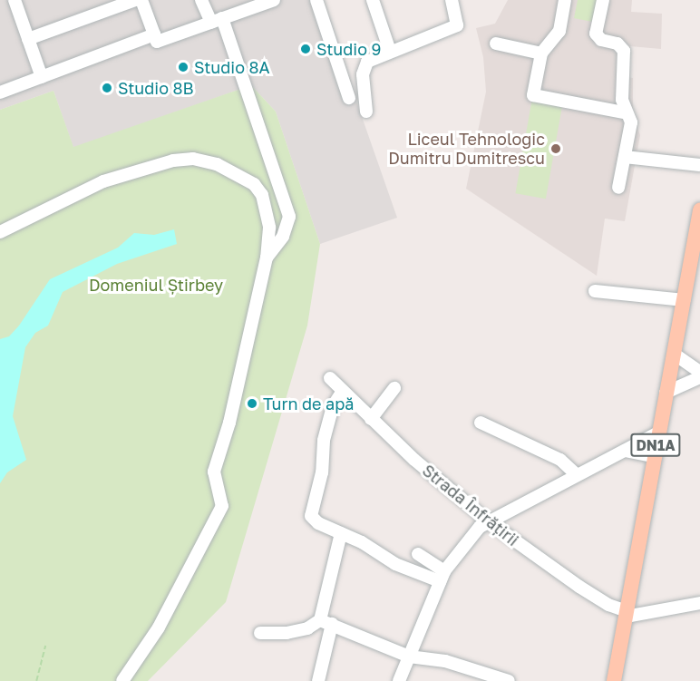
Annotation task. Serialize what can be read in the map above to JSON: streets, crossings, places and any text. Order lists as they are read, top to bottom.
{
  "streets": {
    "main road": ["DN1A"],
    "street": ["Strada Înfrățirii"]
  },
  "crossings": [
    ["DN1A", "Strada Înfrățirii"]
  ],
  "parks": ["Domeniul Știrbey"],
  "places": [
    "Studio 9",
    "Studio 8A",
    "Studio 8B",
    "Liceul Tehnologic Dumitru Dumitrescu",
    "Turn de apă"
  ]
}
